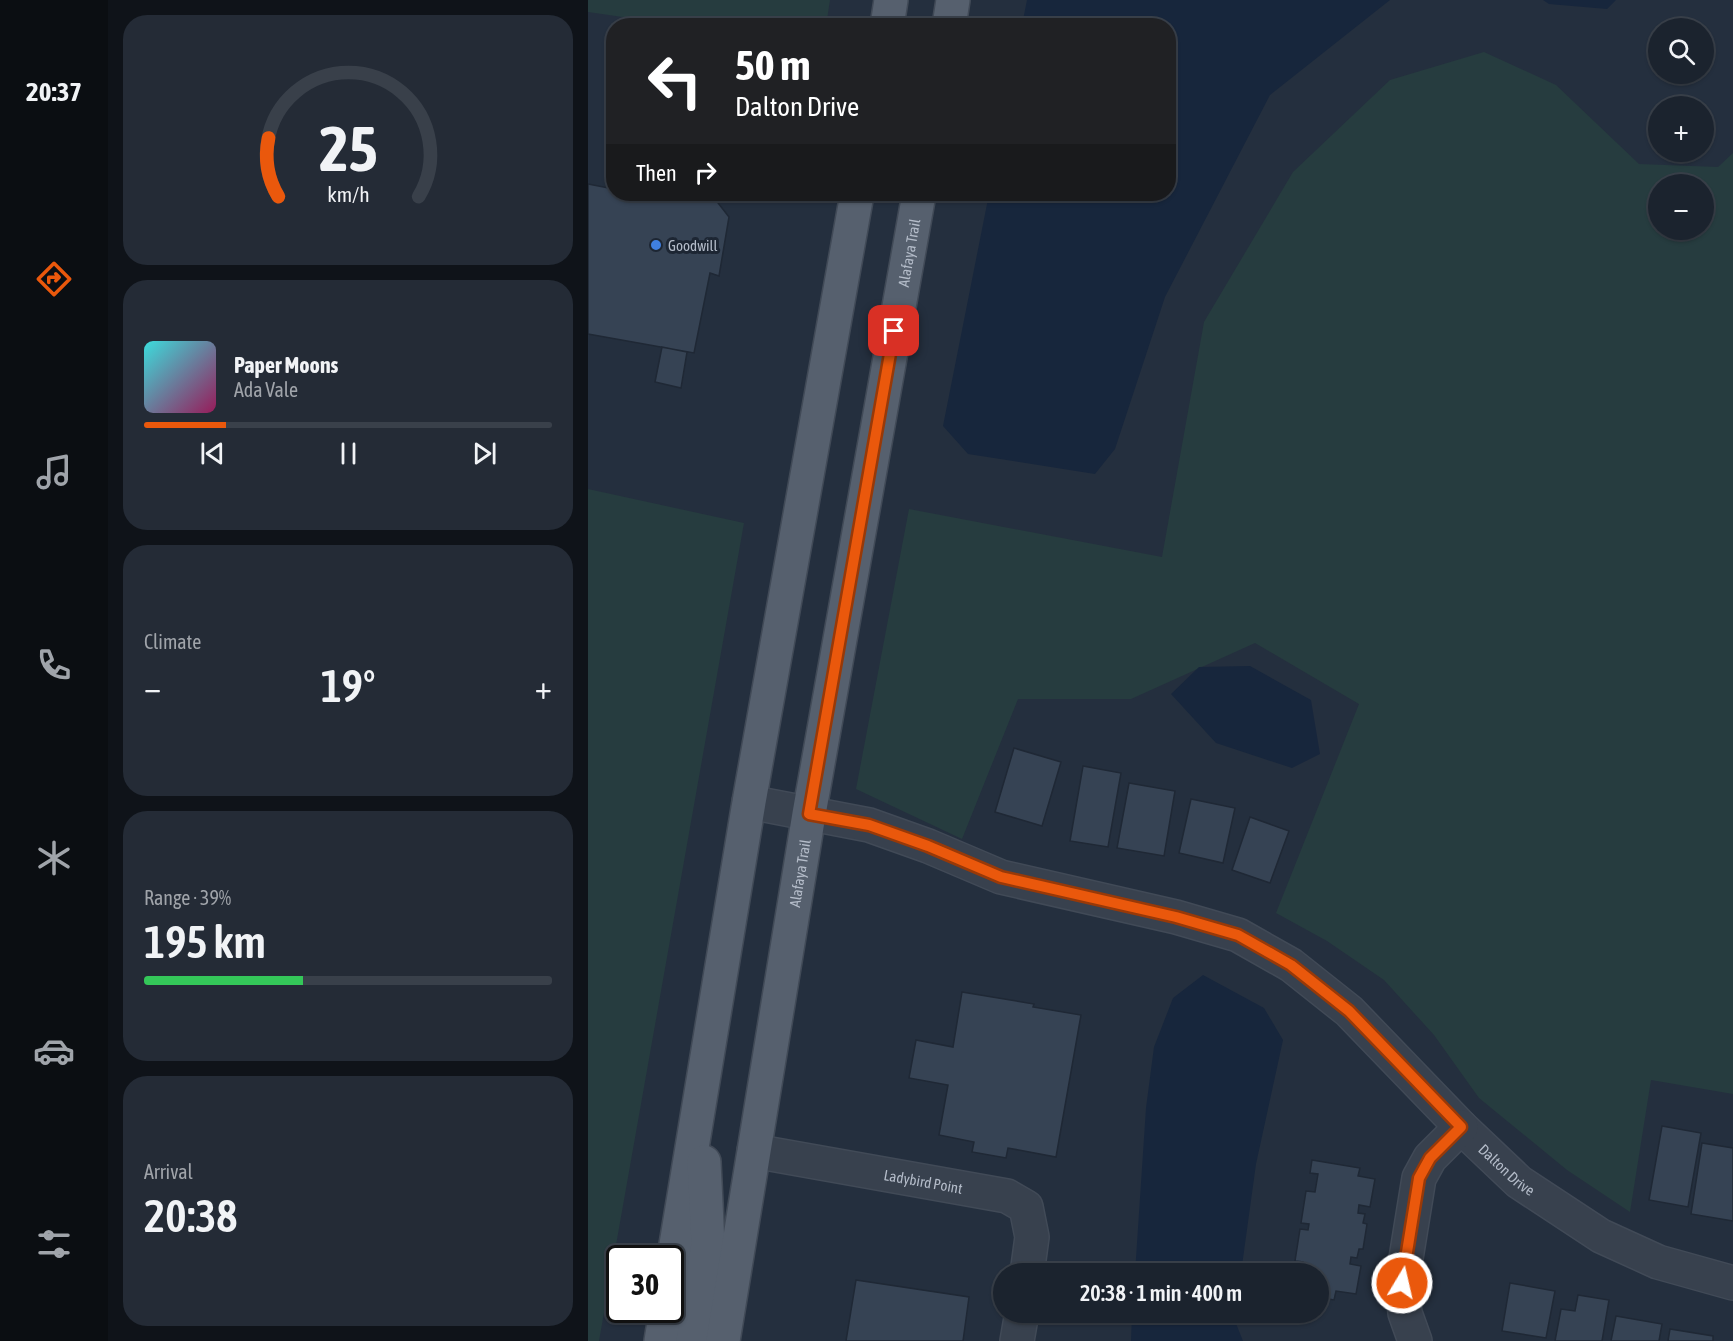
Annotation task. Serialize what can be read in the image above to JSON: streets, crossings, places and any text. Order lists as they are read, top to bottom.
{
  "streets": {
    "main road": ["Alafaya Trail"],
    "street": ["Dalton Drive", "Ladybird Point"]
  },
  "crossings": [
    ["Alafaya Trail", "Dalton Drive"],
    ["Alafaya Trail", "Ladybird Point"]
  ],
  "places": ["Goodwill"],
  "page": {
    "tabs": "20:37",
    "map_buttons": ["+", "−"],
    "turn": ["50 m", "Dalton Drive"],
    "then": "Then",
    "song": ["Paper Moons", "Ada Vale"],
    "tile": [
      "Climate",
      ["Range · 39%", "195 km"],
      ["Arrival", "20:38"]
    ],
    "heat": ["−", "19°", "+"],
    "limit": "30",
    "trip": "20:38 · 1 min · 400 m",
    "gauge": ["25", "km/h"]
  }
}
